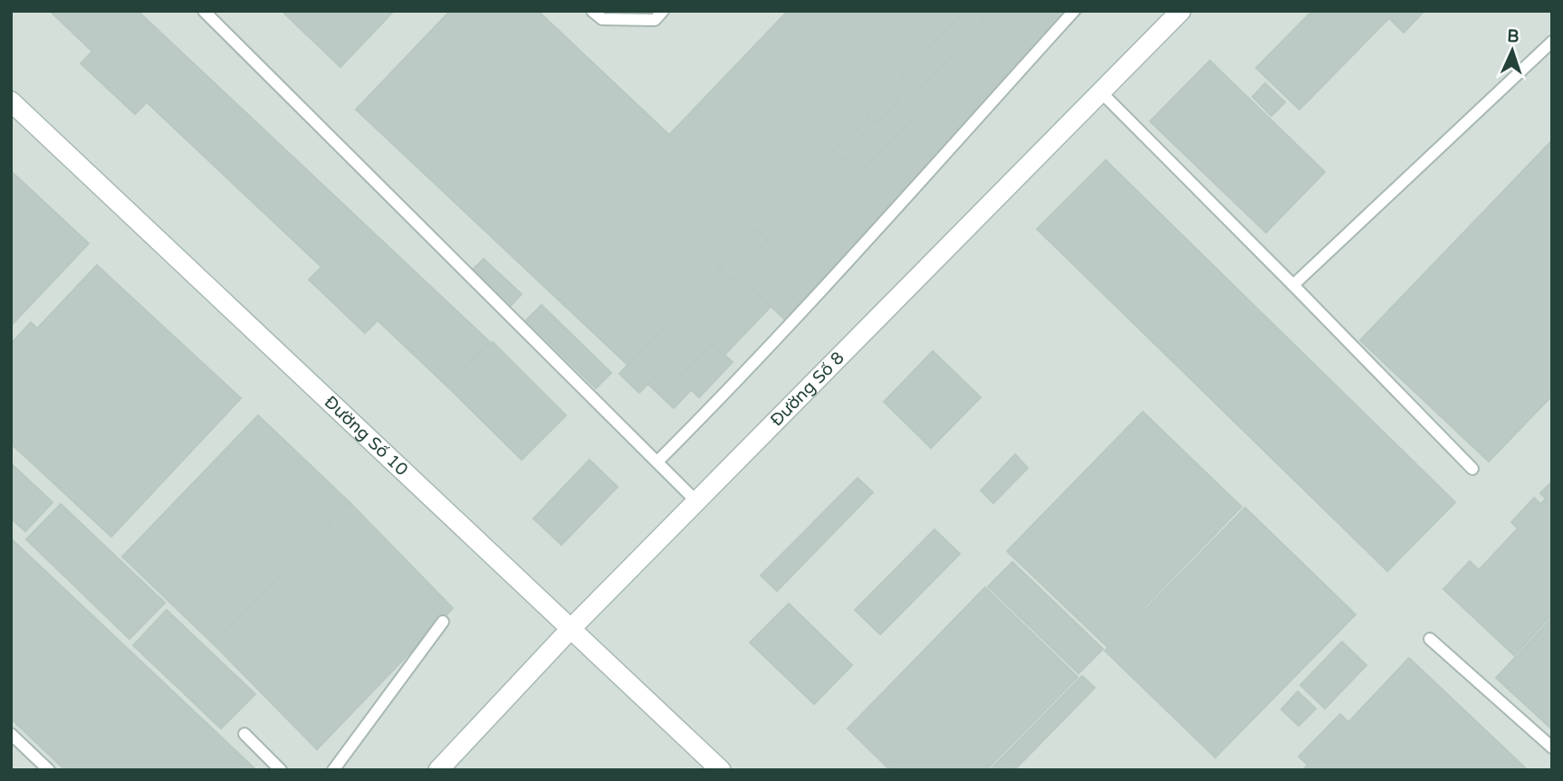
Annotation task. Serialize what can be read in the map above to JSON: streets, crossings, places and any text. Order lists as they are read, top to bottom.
{
  "streets": {
    "street": ["Đường Số 8", "Đường Số 10"]
  },
  "crossings": [
    ["Đường Số 8", "Đường Số 10"]
  ],
  "north": "top"
}
